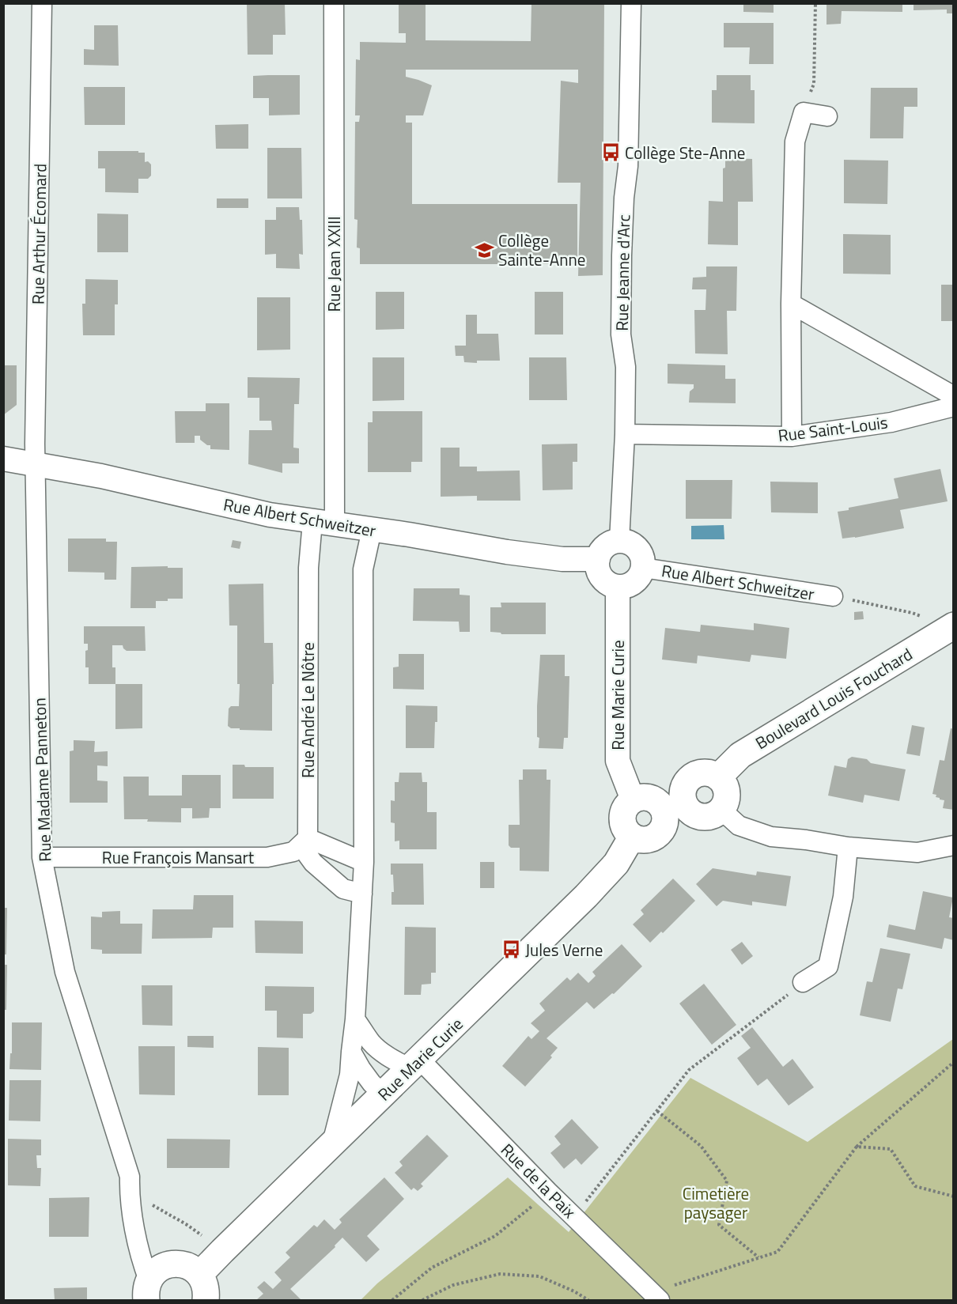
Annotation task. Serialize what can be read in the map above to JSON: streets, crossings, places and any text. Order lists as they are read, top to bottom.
{
  "streets": {
    "main road": ["Rue Marie Curie", "Boulevard Louis Fouchard"],
    "street": [
      "Rue Arthur Écomard",
      "Rue Jean XXIII",
      "Rue Jeanne d'Arc",
      "Rue Saint-Louis",
      "Rue Albert Schweitzer",
      "Rue André Le Nôtre",
      "Rue Madame Panneton",
      "Rue François Mansart",
      "Rue de la Paix"
    ]
  },
  "crossings": [
    ["Rue Arthur Écomard", "Rue Albert Schweitzer"],
    ["Rue Arthur Écomard", "Rue Madame Panneton"],
    ["Rue Jean XXIII", "Rue Albert Schweitzer"],
    ["Rue Jean XXIII", "Rue André Le Nôtre"],
    ["Rue Jeanne d'Arc", "Rue Saint-Louis"],
    ["Rue Jeanne d'Arc", "Rue Albert Schweitzer"],
    ["Rue Jeanne d'Arc", "Rue Marie Curie"],
    ["Rue Albert Schweitzer", "Rue Marie Curie"],
    ["Rue Albert Schweitzer", "Rue André Le Nôtre"],
    ["Rue Albert Schweitzer", "Rue Madame Panneton"],
    ["Rue Marie Curie", "Rue de la Paix"],
    ["Rue André Le Nôtre", "Rue François Mansart"],
    ["Rue Madame Panneton", "Rue François Mansart"]
  ],
  "parks": ["Cimetière paysager"],
  "places": {
    "bus stop": ["Collège Ste-Anne", "Jules Verne"],
    "school or university": ["Collège Sainte-Anne"]
  }
}
